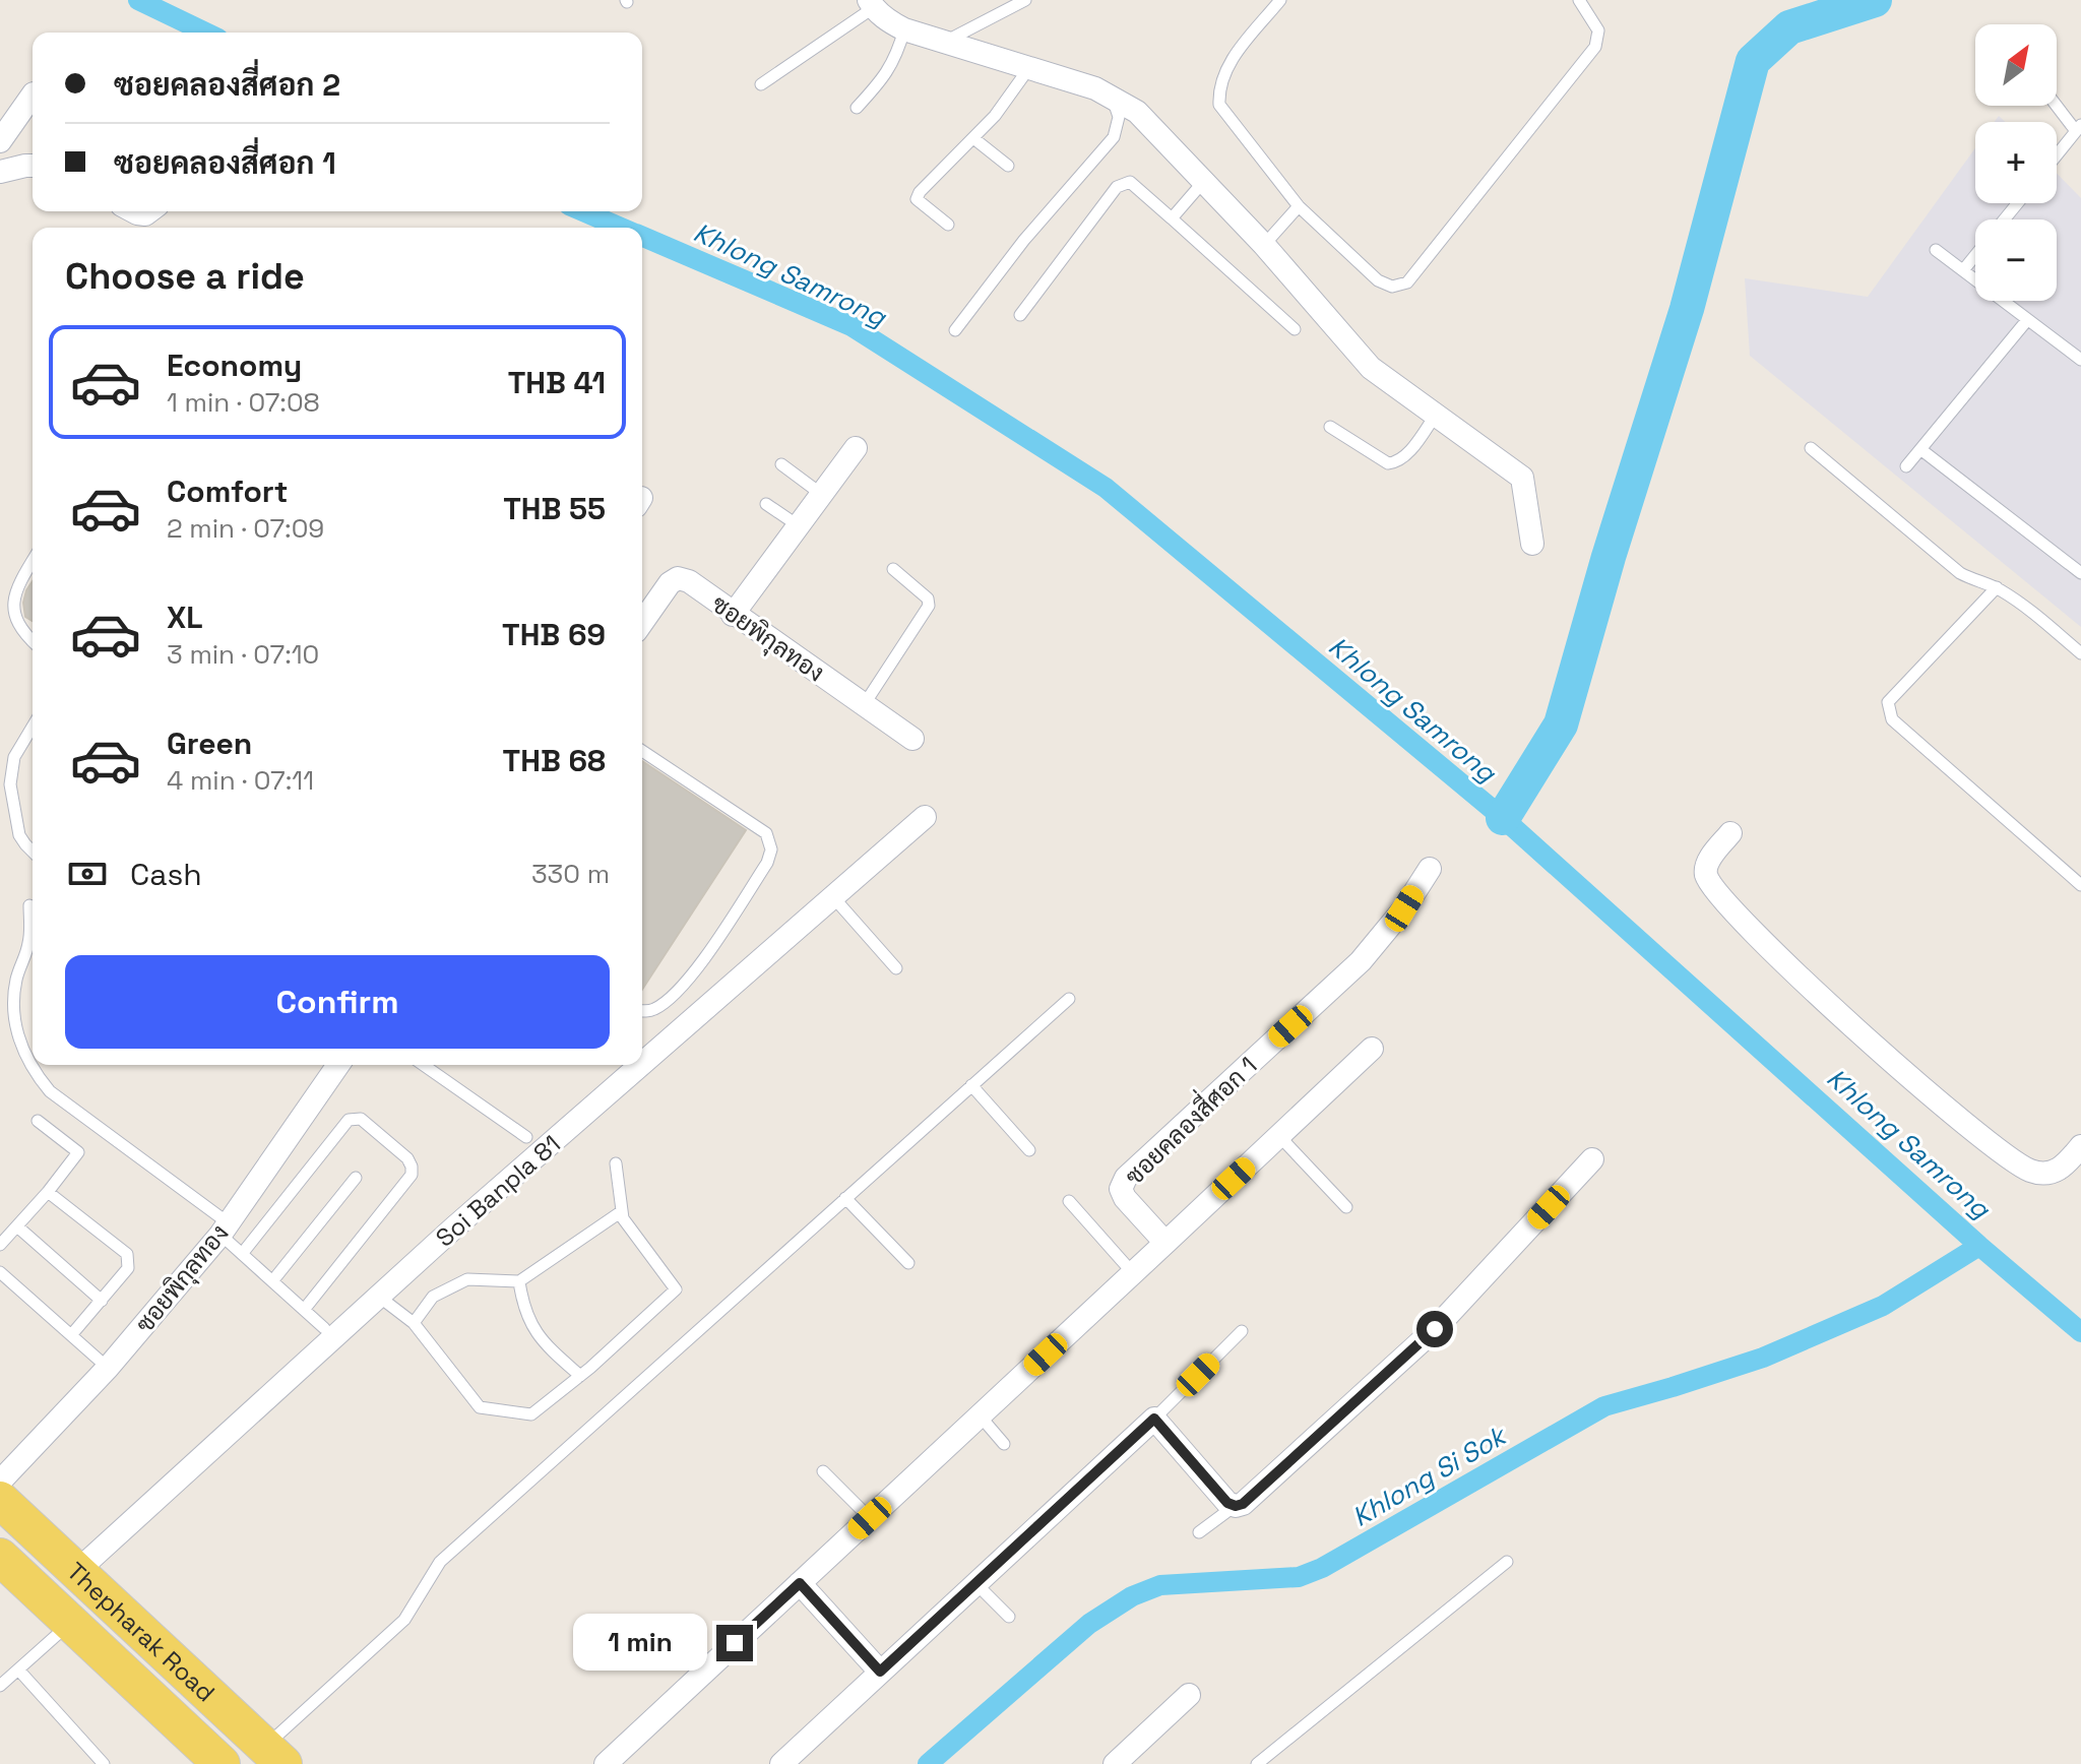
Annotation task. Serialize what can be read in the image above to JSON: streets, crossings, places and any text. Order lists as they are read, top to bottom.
{
  "streets": {
    "main road": ["Thepharak Road"],
    "street": ["ซอยพิกุลทอง", "ซอยคลองสี่ศอก 1", "Soi Banpla 81"]
  },
  "crossings": [
    ["Soi Banpla 81", "Thepharak Road"]
  ],
  "water": ["Khlong Samrong", "Khlong Si Sok"],
  "north": "top right",
  "page": {
    "map_buttons": ["+", "−"],
    "banner": ["ซอยคลองสี่ศอก 2", "ซอยคลองสี่ศอก 1"],
    "heading": "Choose a ride",
    "list": [
      {
        "name": "Economy",
        "note": "1 min · 07:08",
        "value": "THB 41"
      },
      {
        "name": "Comfort",
        "note": "2 min · 07:09",
        "value": "THB 55"
      },
      {
        "name": "XL",
        "note": "3 min · 07:10",
        "value": "THB 69"
      },
      {
        "name": "Green",
        "note": "4 min · 07:11",
        "value": "THB 68"
      }
    ],
    "pay": ["Cash", "330 m"],
    "buttons": "Confirm",
    "bubble": "1 min"
  }
}
